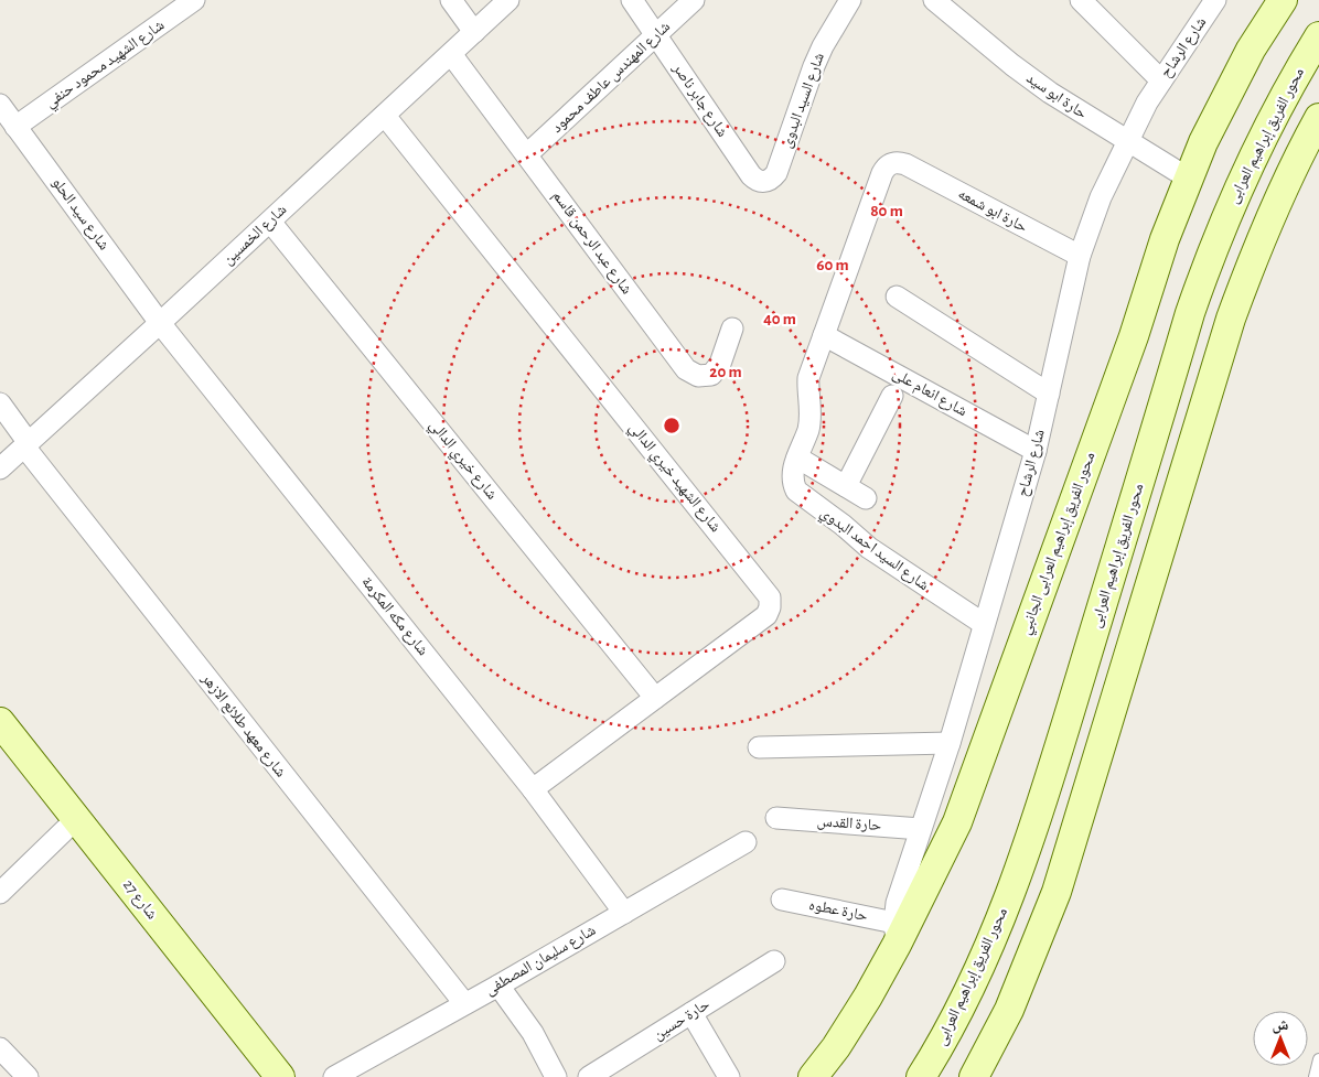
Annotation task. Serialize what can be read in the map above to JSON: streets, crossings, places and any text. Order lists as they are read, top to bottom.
{
  "streets": {
    "main road": ["محور الفريق إبراهيم العرابى", "محور الفريق إبراهيم العرابى الجانبي", "شارع 27"],
    "street": [
      "شارع الرشاح",
      "شارع الشهيد محمود حنفي",
      "شارع المهندس عاطف محمود",
      "حارة ابو سيد",
      "شارع جابر ناصر",
      "شارع السيد البدوى",
      "حارة ابو شمعه",
      "شارع سيد الحلو",
      "شارع الخمسين",
      "شارع عبد الرحمن قاسم",
      "شارع انعام على",
      "شارع خيري الدالي",
      "شارع الشهيد خيري الدالي",
      "شارع السيد احمد البدوي",
      "شارع مكه المكرمة",
      "شارع معهد طلائع الازهر",
      "حارة القدس",
      "حارة عطوه",
      "شارع سليمان المصطفى",
      "حارة حسين"
    ]
  },
  "crossings": [
    ["شارع الرشاح", "حارة ابو سيد"],
    ["شارع الرشاح", "حارة ابو شمعه"],
    ["شارع الرشاح", "شارع انعام على"],
    ["شارع الرشاح", "محور الفريق إبراهيم العرابى الجانبي"],
    ["شارع الرشاح", "شارع السيد احمد البدوي"],
    ["شارع الرشاح", "حارة القدس"],
    ["شارع الرشاح", "حارة عطوه"],
    ["شارع الشهيد محمود حنفي", "شارع سيد الحلو"],
    ["شارع المهندس عاطف محمود", "شارع جابر ناصر"],
    ["شارع المهندس عاطف محمود", "شارع عبد الرحمن قاسم"],
    ["حارة ابو سيد", "محور الفريق إبراهيم العرابى الجانبي"],
    ["شارع جابر ناصر", "شارع السيد البدوى"],
    ["حارة ابو شمعه", "شارع السيد احمد البدوي"],
    ["شارع سيد الحلو", "شارع الخمسين"],
    ["شارع سيد الحلو", "شارع مكه المكرمة"],
    ["شارع الخمسين", "شارع عبد الرحمن قاسم"],
    ["شارع الخمسين", "شارع خيري الدالي"],
    ["شارع الخمسين", "شارع الشهيد خيري الدالي"],
    ["شارع الخمسين", "شارع مكه المكرمة"],
    ["شارع الخمسين", "شارع معهد طلائع الازهر"],
    ["شارع انعام على", "شارع السيد احمد البدوي"],
    ["شارع خيري الدالي", "شارع الشهيد خيري الدالي"],
    ["شارع الشهيد خيري الدالي", "شارع مكه المكرمة"],
    ["محور الفريق إبراهيم العرابى الجانبي", "حارة عطوه"],
    ["شارع مكه المكرمة", "شارع سليمان المصطفى"],
    ["شارع معهد طلائع الازهر", "شارع سليمان المصطفى"]
  ],
  "north": "top",
  "rings": [
    "80 m",
    "60 m",
    "40 m",
    "20 m"
  ]
}
